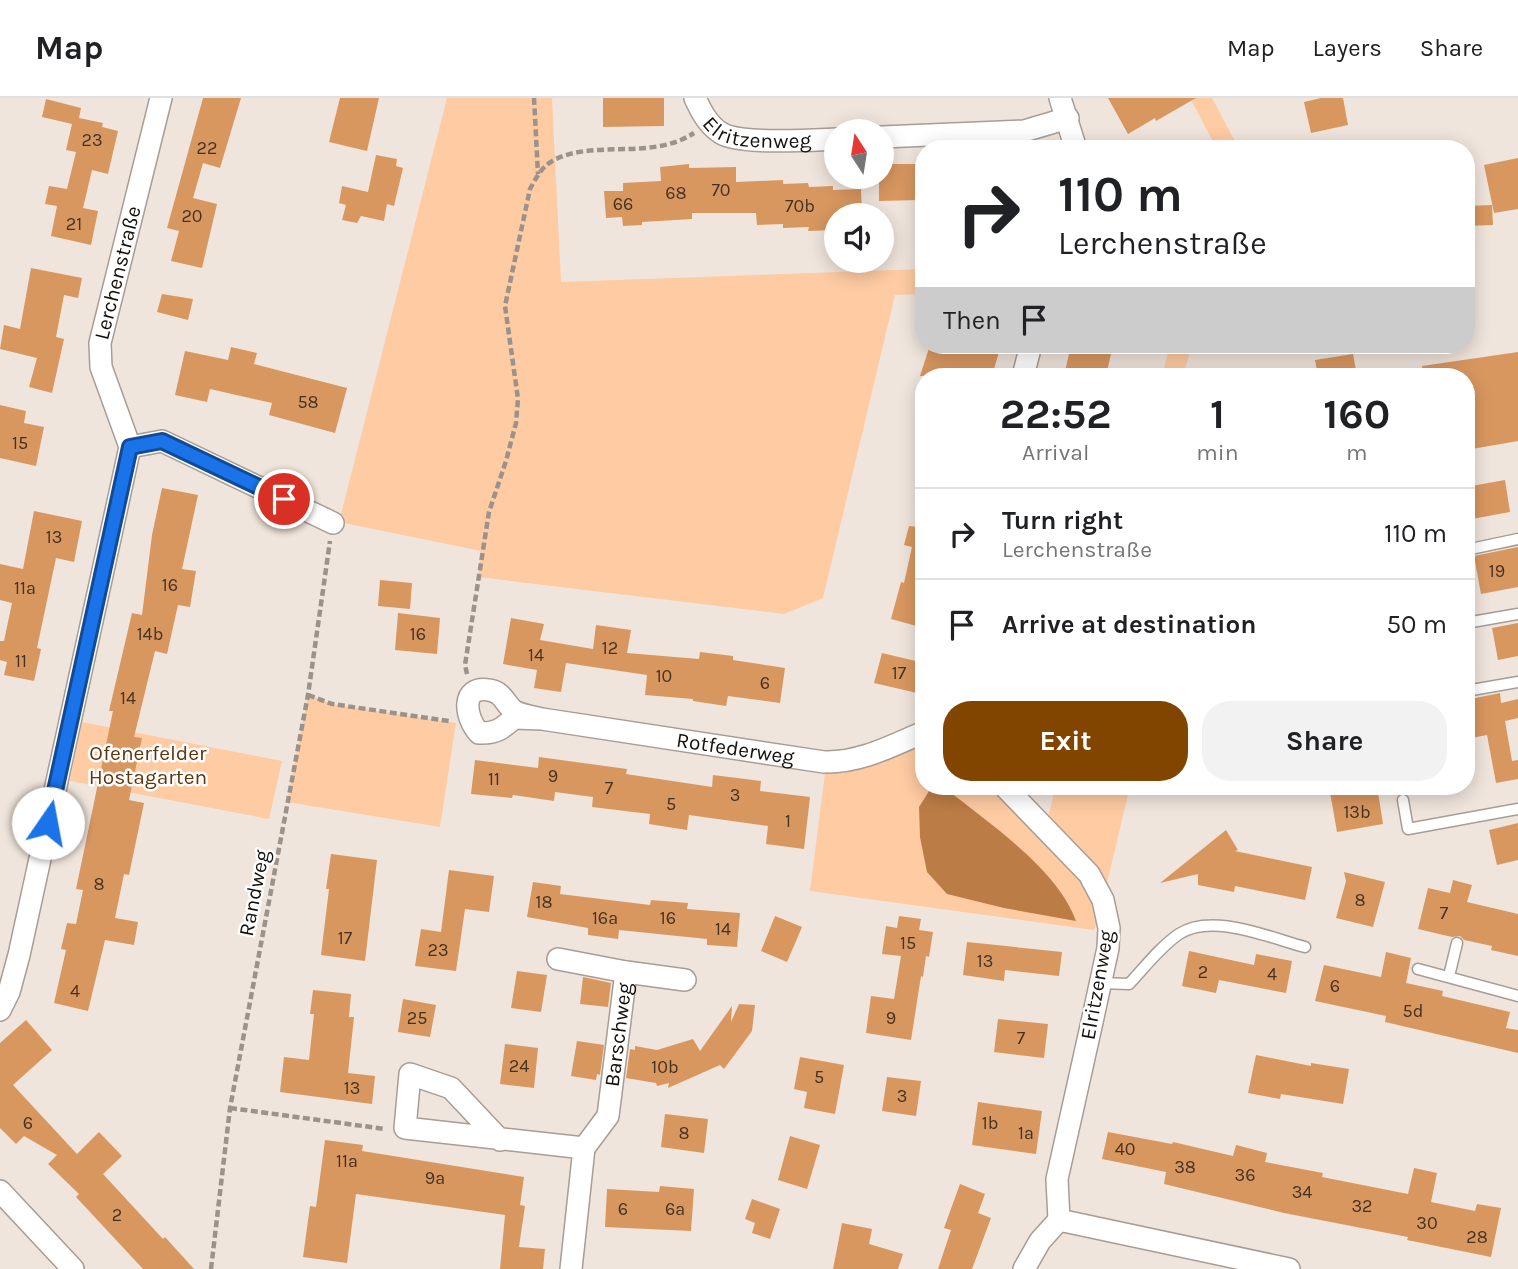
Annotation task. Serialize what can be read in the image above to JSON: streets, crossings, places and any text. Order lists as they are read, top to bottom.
{
  "streets": {
    "street": [
      "Elritzenweg",
      "Lerchenstraße",
      "Rotfederweg",
      "Barschweg"
    ],
    "path": ["Randweg"]
  },
  "parks": ["Ofenerfelder Hostagarten"],
  "house_numbers": [
    "23",
    "22",
    "70",
    "68",
    "66",
    "70b",
    "20",
    "21",
    "58",
    "15",
    "13",
    "19",
    "16",
    "11a",
    "14b",
    "16",
    "12",
    "14",
    "11",
    "17",
    "10",
    "6",
    "14",
    "9",
    "11",
    "7",
    "3",
    "5",
    "13b",
    "1",
    "8",
    "8",
    "18",
    "7",
    "16a",
    "16",
    "14",
    "17",
    "15",
    "23",
    "13",
    "2",
    "4",
    "6",
    "4",
    "5d",
    "25",
    "9",
    "7",
    "24",
    "10b",
    "5",
    "13",
    "3",
    "6",
    "1b",
    "8",
    "1a",
    "40",
    "11a",
    "38",
    "36",
    "9a",
    "34",
    "32",
    "6",
    "6a",
    "2",
    "30",
    "28"
  ],
  "north": "top",
  "page": {
    "header": "Map",
    "nav": ["Map", "Layers", "Share"],
    "turn": ["110 m", "Lerchenstraße"],
    "then": "Then",
    "eta": [
      "22:52",
      "Arrival",
      "1",
      "min",
      "160",
      "m"
    ],
    "list": [
      {
        "name": "Turn right",
        "note": "Lerchenstraße",
        "value": "110 m"
      },
      {
        "name": "Arrive at destination",
        "value": "50 m"
      }
    ],
    "buttons": ["Exit", "Share"]
  }
}
